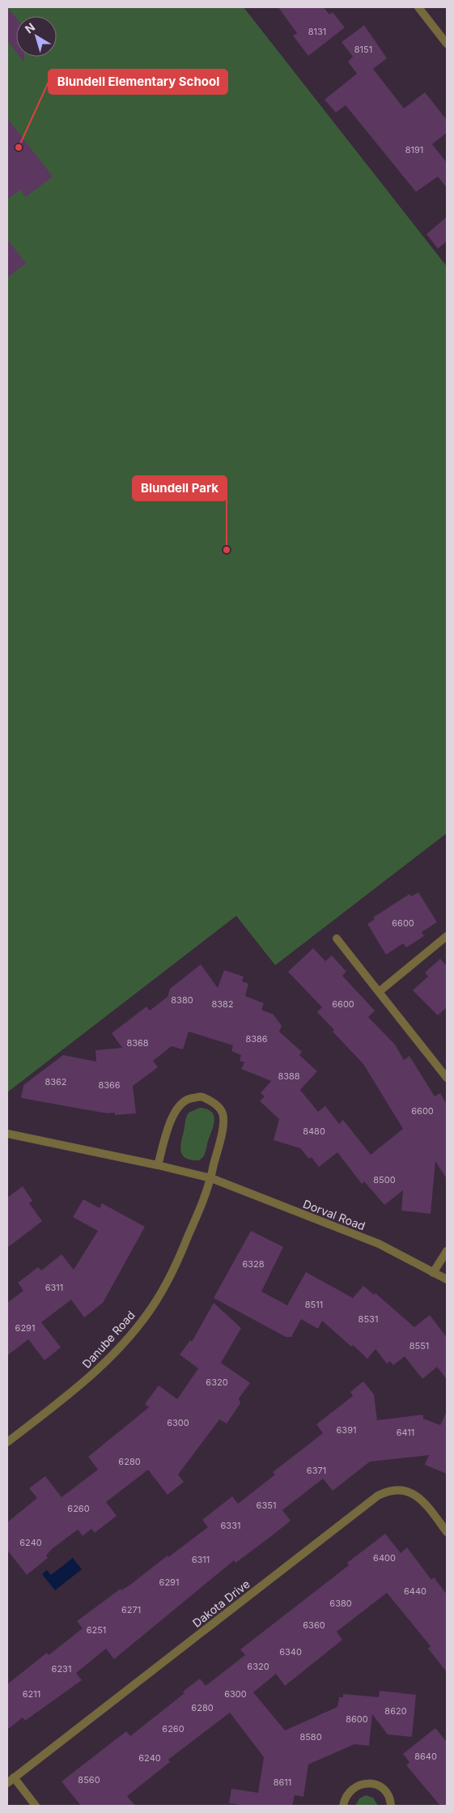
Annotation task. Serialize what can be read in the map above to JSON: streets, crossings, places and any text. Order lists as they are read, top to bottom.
{
  "streets": {
    "street": ["Dorval Road", "Danube Road", "Dakota Drive"]
  },
  "crossings": [
    ["Dorval Road", "Danube Road"]
  ],
  "places": ["Blundell Elementary School", "Blundell Park"],
  "house_numbers": [
    "8131",
    "8151",
    "8191",
    "6600",
    "8380",
    "8382",
    "6600",
    "8386",
    "8368",
    "8388",
    "8362",
    "8366",
    "6600",
    "8480",
    "8500",
    "6328",
    "6311",
    "8511",
    "8531",
    "6291",
    "8551",
    "6320",
    "6300",
    "6391",
    "6411",
    "6280",
    "6371",
    "6351",
    "6260",
    "6331",
    "6240",
    "6400",
    "6311",
    "6291",
    "6440",
    "6380",
    "6271",
    "6360",
    "6251",
    "6340",
    "6320",
    "6231",
    "6211",
    "6300",
    "6280",
    "8620",
    "8600",
    "6260",
    "8580",
    "8640",
    "6240",
    "8560",
    "8611"
  ],
  "north": "top left"
}
